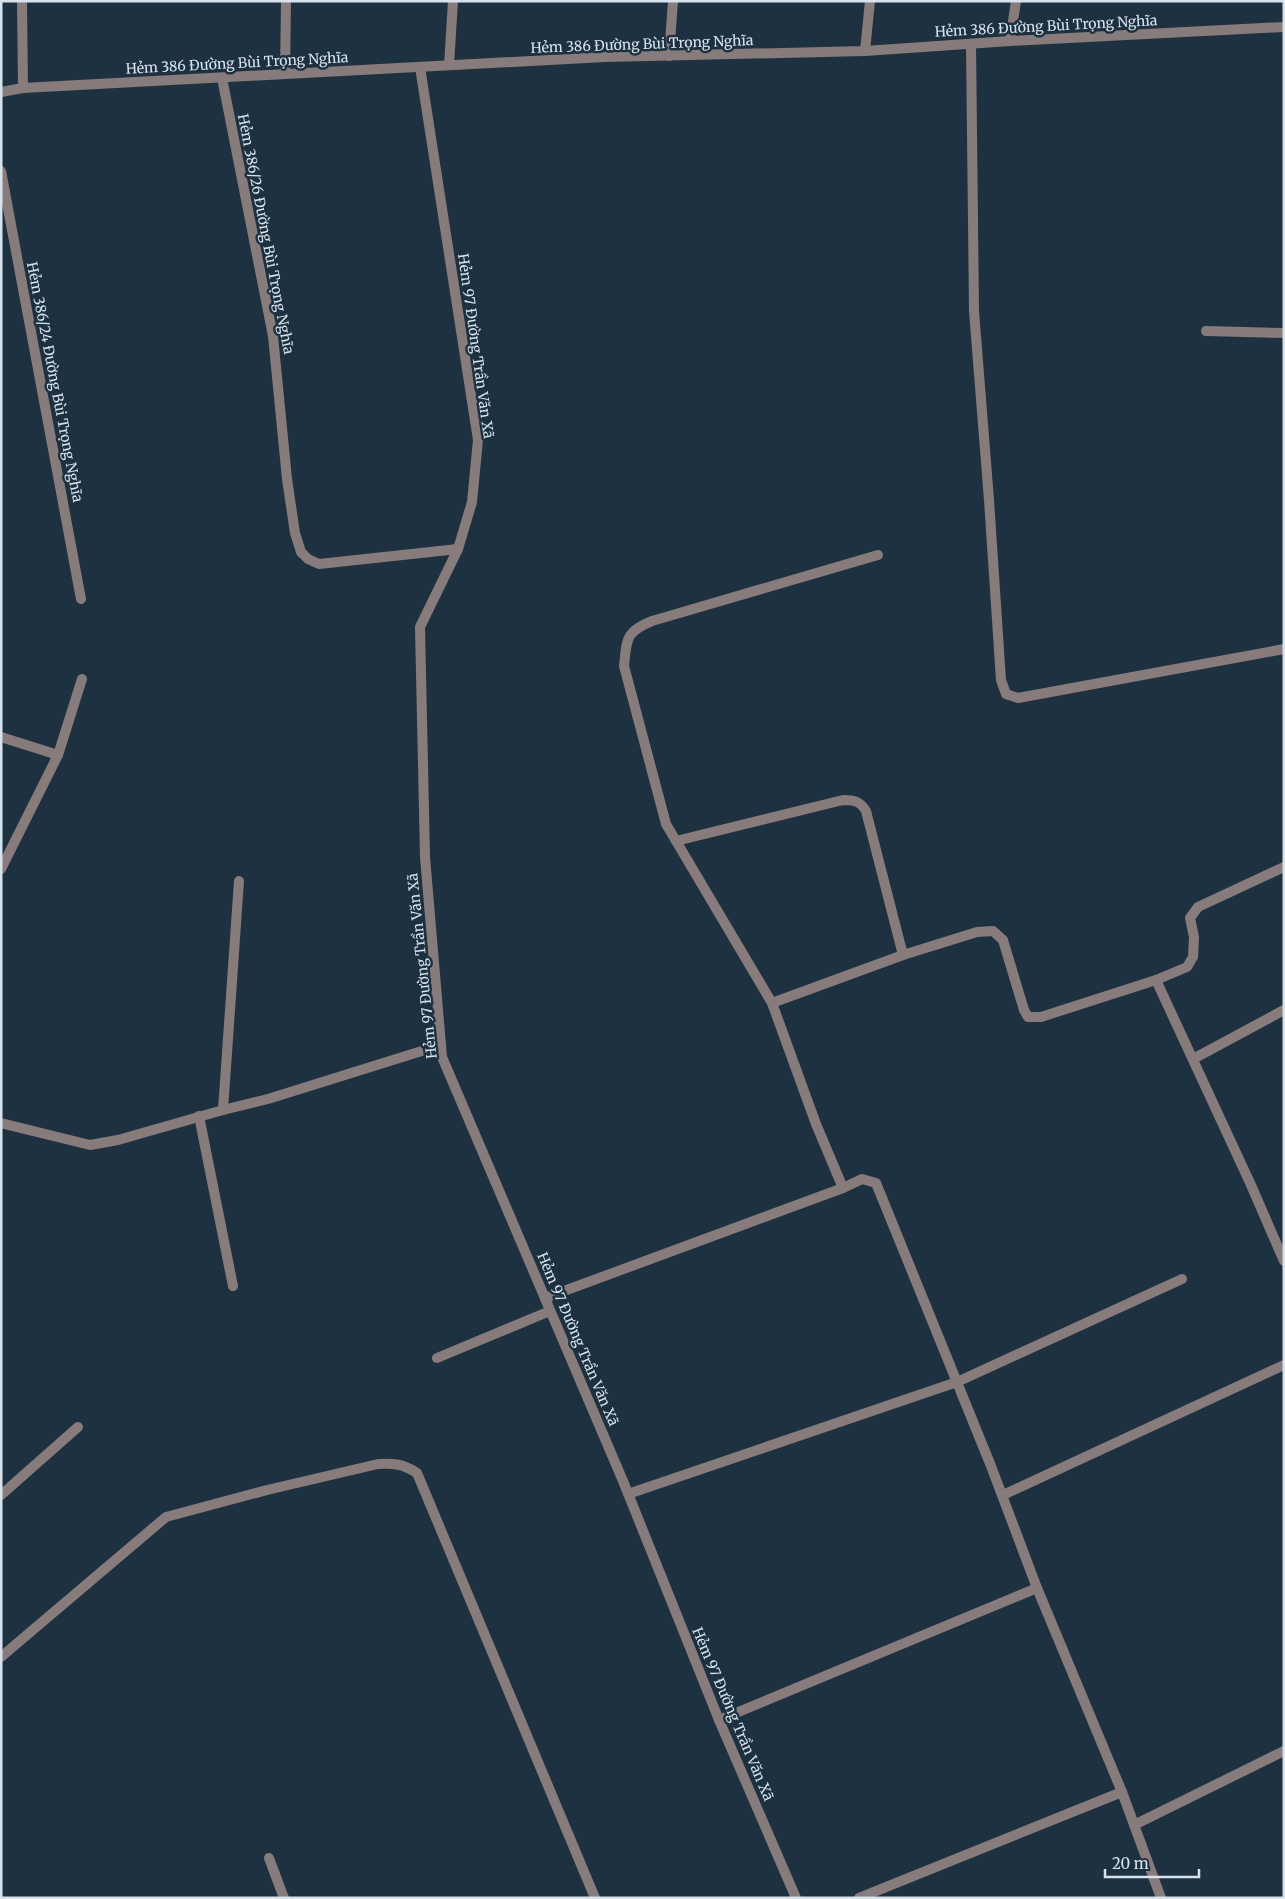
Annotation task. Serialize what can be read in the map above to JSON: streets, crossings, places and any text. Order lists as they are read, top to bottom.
{
  "streets": {
    "street": [
      "Hẻm 386 Đường Bùi Trọng Nghĩa",
      "Hẻm 386/26 Đường Bùi Trọng Nghĩa",
      "Hẻm 97 Đường Trần Văn Xã",
      "Hẻm 386/24 Đường Bùi Trọng Nghĩa"
    ]
  },
  "crossings": [
    ["Hẻm 386 Đường Bùi Trọng Nghĩa", "Hẻm 386/26 Đường Bùi Trọng Nghĩa"],
    ["Hẻm 386 Đường Bùi Trọng Nghĩa", "Hẻm 97 Đường Trần Văn Xã"],
    ["Hẻm 386/26 Đường Bùi Trọng Nghĩa", "Hẻm 97 Đường Trần Văn Xã"]
  ],
  "scale_bar": "20 m"
}
